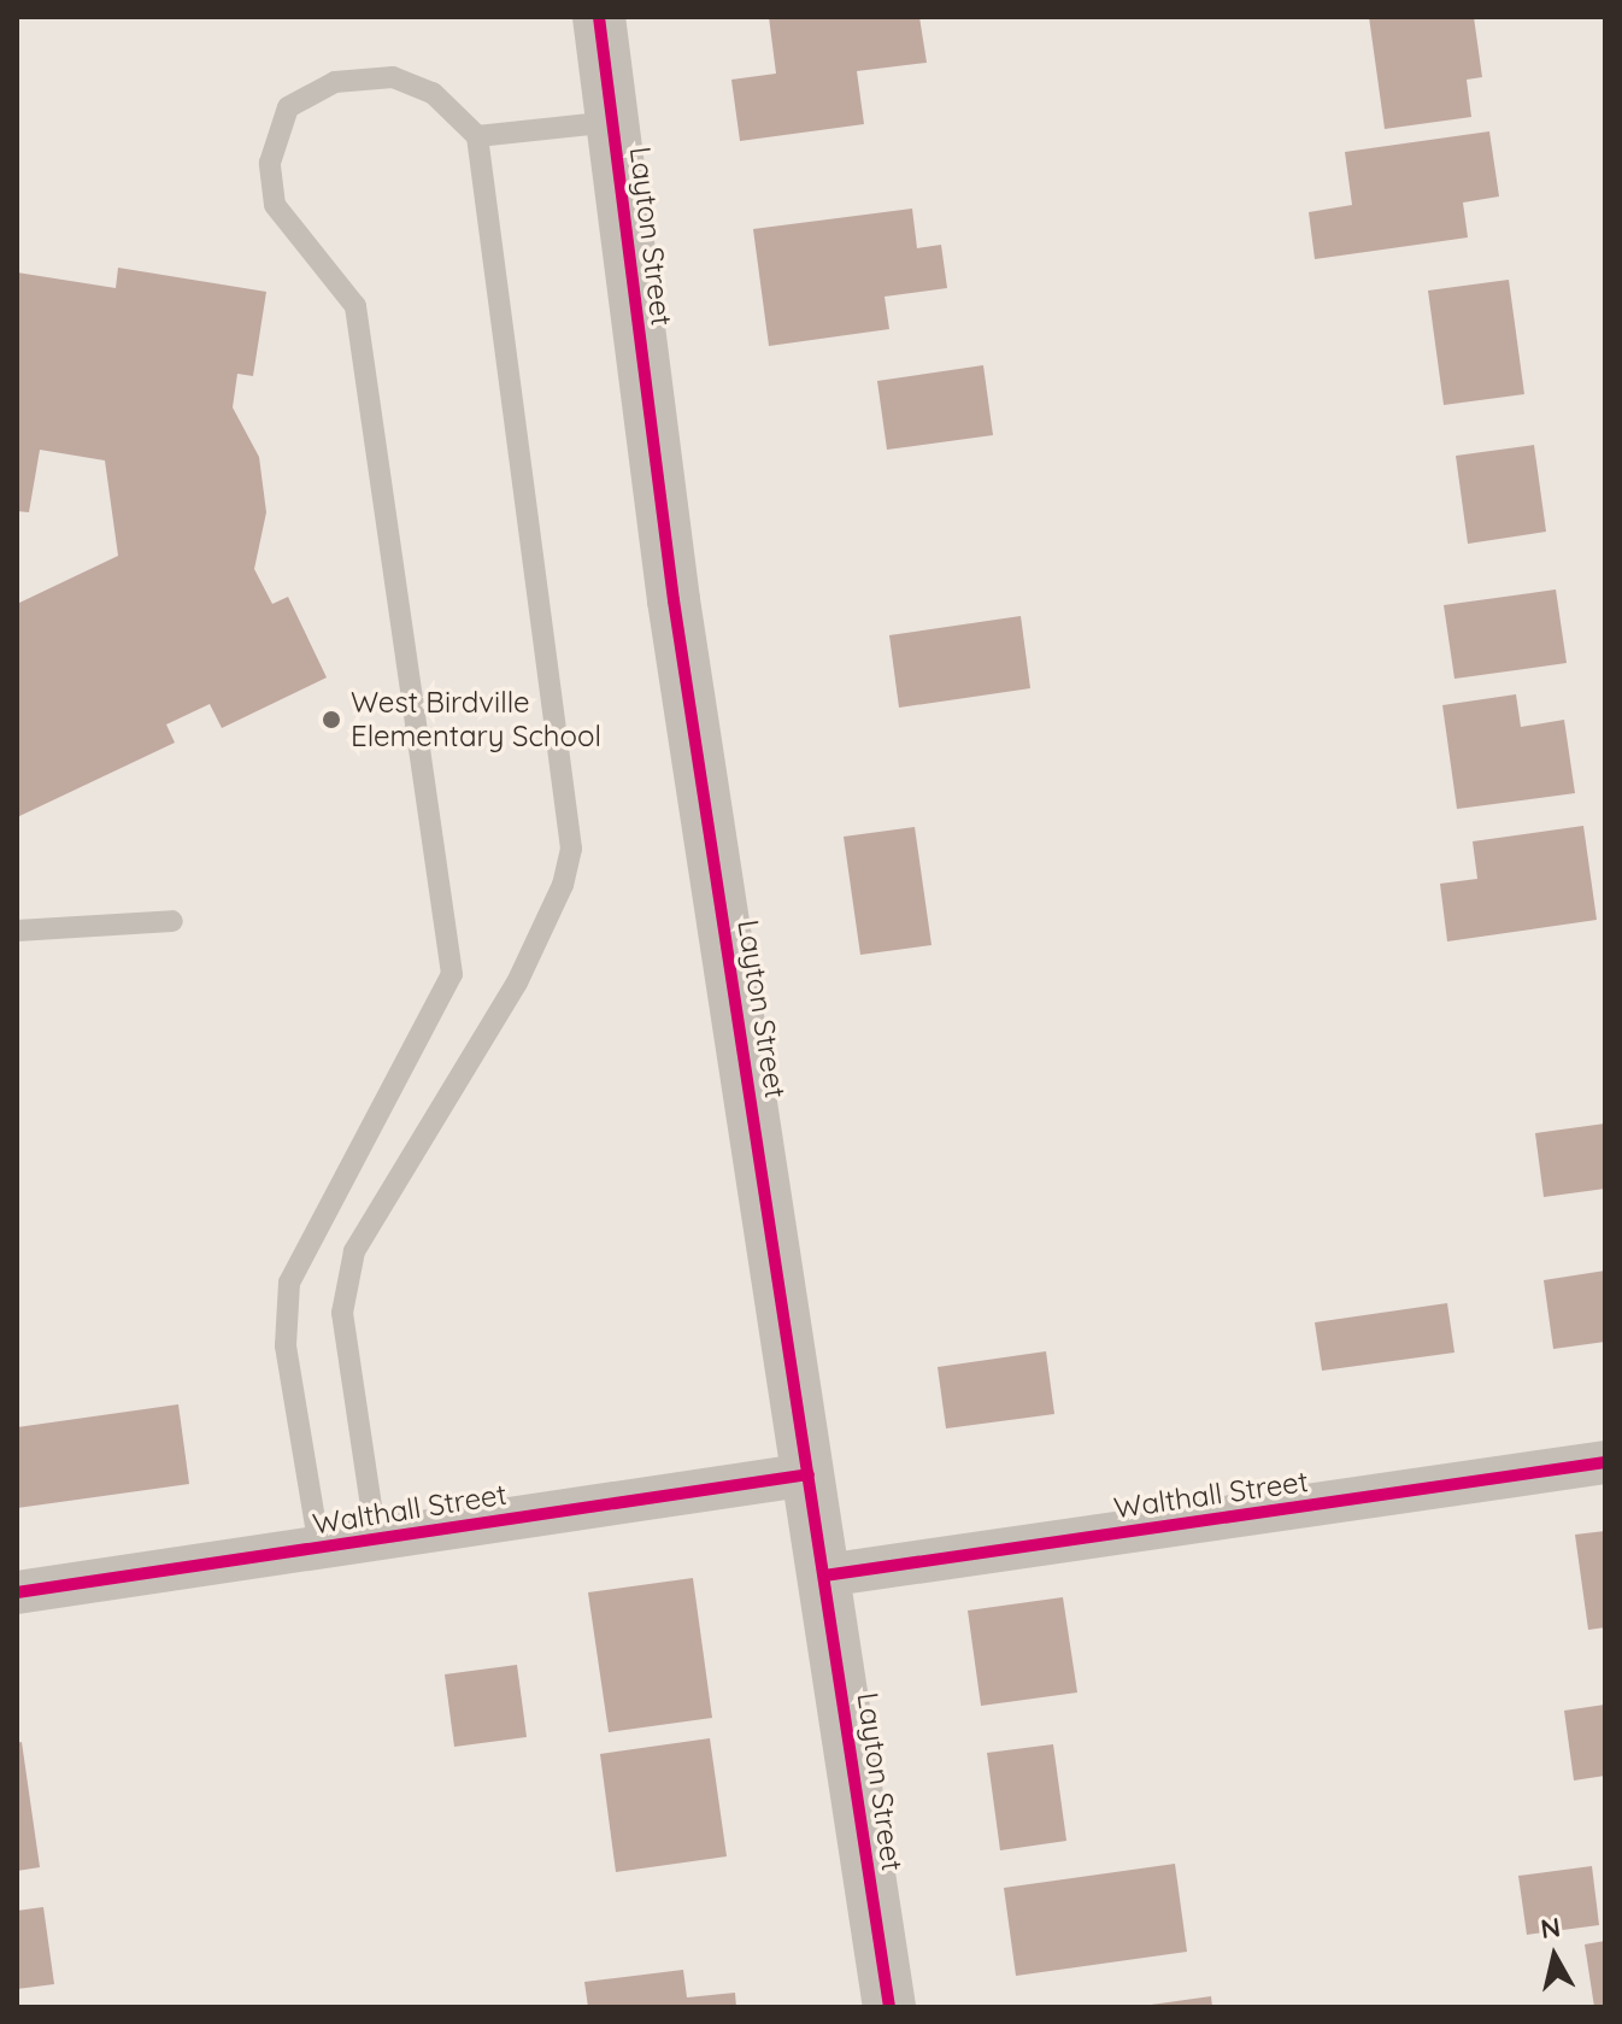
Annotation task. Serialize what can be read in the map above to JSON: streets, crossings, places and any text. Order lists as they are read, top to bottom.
{
  "streets": {
    "street": ["Layton Street", "Walthall Street"]
  },
  "crossings": [
    ["Layton Street", "Walthall Street"]
  ],
  "places": ["West Birdville Elementary School"],
  "north": "top"
}
